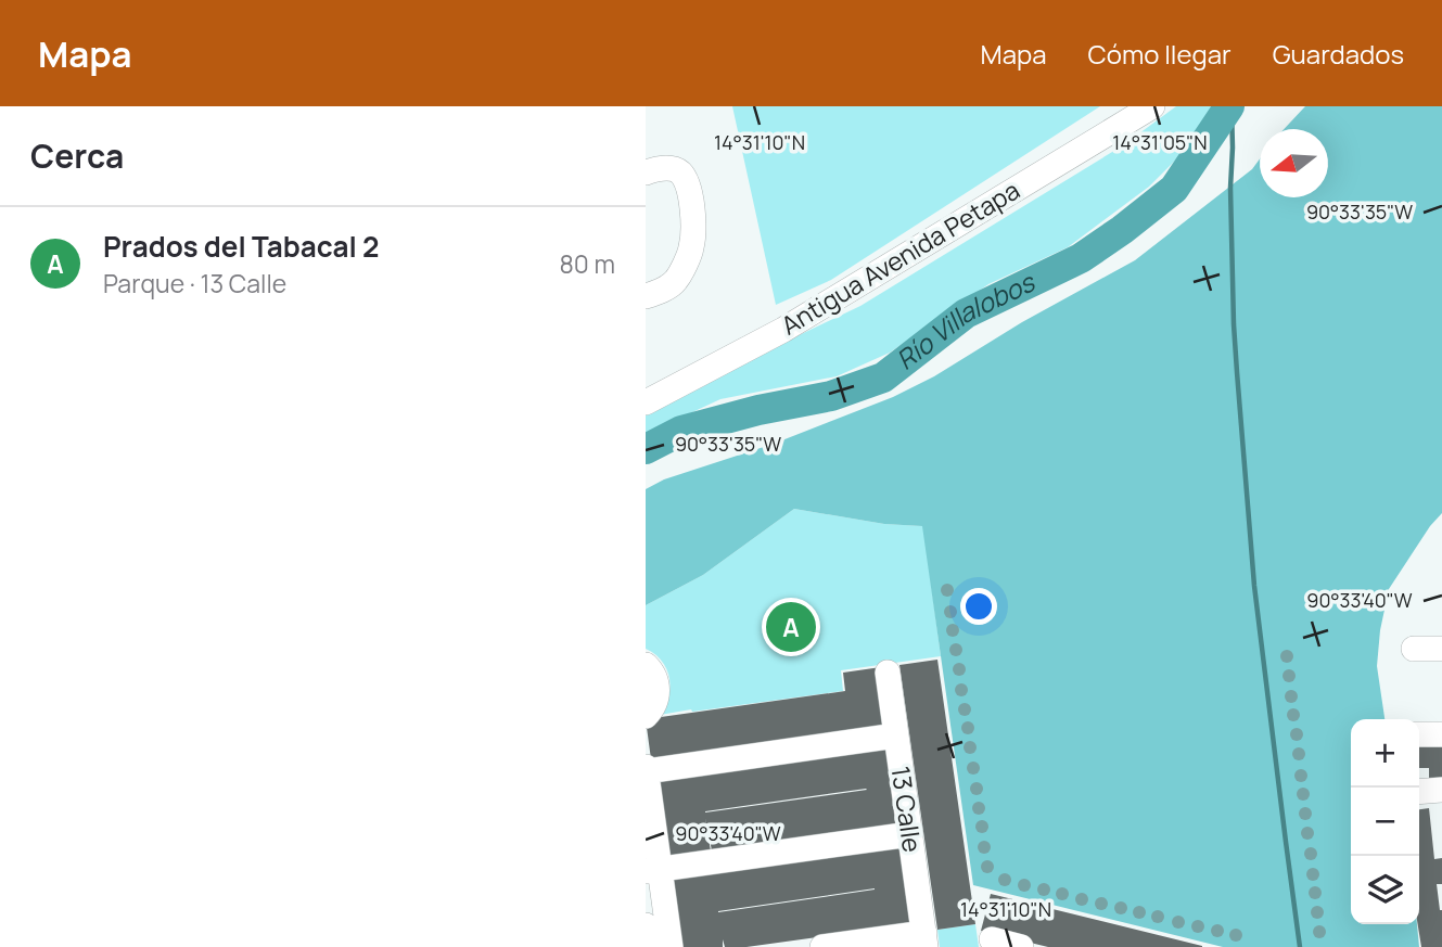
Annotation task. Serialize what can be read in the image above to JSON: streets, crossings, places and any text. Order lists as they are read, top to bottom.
{
  "streets": {
    "street": ["Antigua Avenida Petapa", "13 Calle"]
  },
  "water": ["Río Villalobos"],
  "north": "left",
  "page": {
    "header": "Mapa",
    "nav": ["Mapa", "Cómo llegar", "Guardados"],
    "heading": "Cerca",
    "list": [
      {
        "mark": "A",
        "name": "Prados del Tabacal 2",
        "note": "Parque · 13 Calle",
        "value": "80 m"
      }
    ],
    "pins": "A",
    "map_buttons": ["+", "−"]
  },
  "coordinates": [
    "14°31'10\"N",
    "14°31'05\"N",
    "90°33'35\"W",
    "90°33'40\"W"
  ]
}
